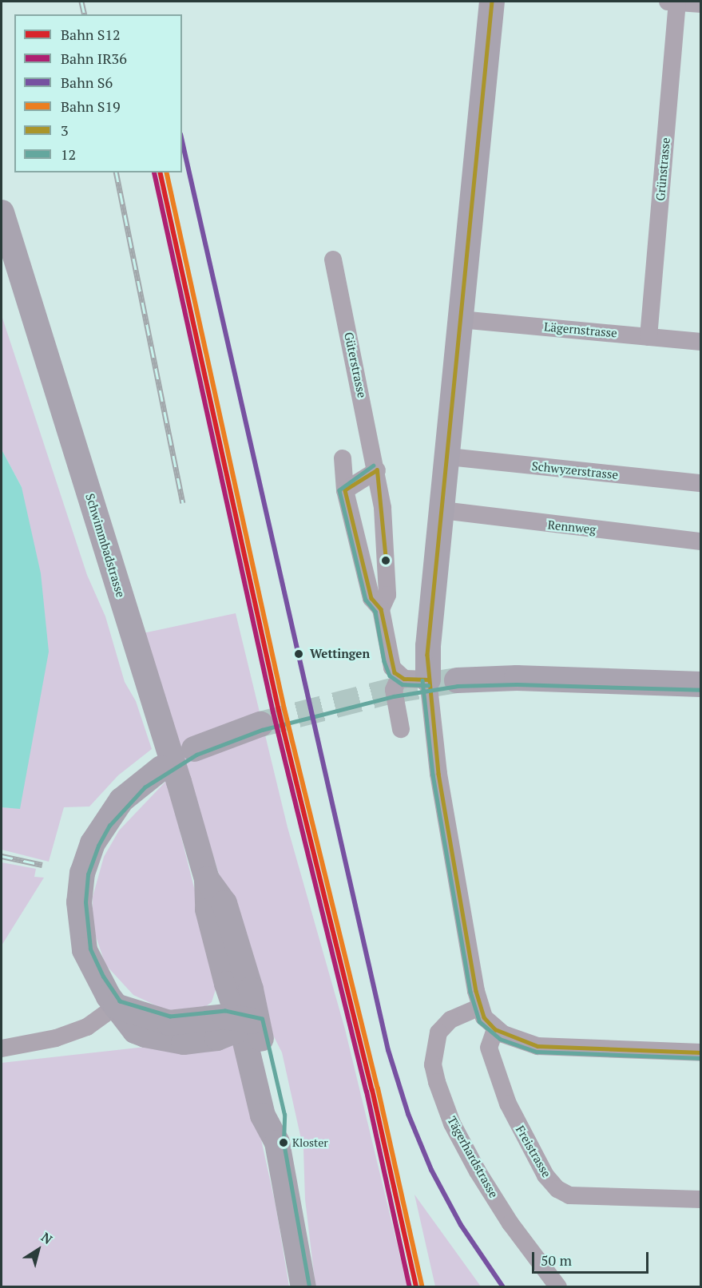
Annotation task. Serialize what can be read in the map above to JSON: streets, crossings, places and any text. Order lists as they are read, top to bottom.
{
  "streets": {
    "street": [
      "Grünstrasse",
      "Lägernstrasse",
      "Güterstrasse",
      "Schwyzerstrasse",
      "Rennweg",
      "Schwimmbadstrasse",
      "Freistrasse",
      "Tägerhardstrasse"
    ]
  },
  "crossings": [
    ["Grünstrasse", "Lägernstrasse"]
  ],
  "places": ["Wettingen", "Kloster"],
  "lines": [
    "transit line 3",
    "rail line S6",
    "rail line S12",
    "rail line IR36",
    "rail line S19",
    "transit line 12"
  ],
  "legend": [
    "Bahn S12",
    "Bahn IR36",
    "Bahn S6",
    "Bahn S19",
    "3",
    "12"
  ],
  "scale_bar": "50 m",
  "north": "top right"
}
